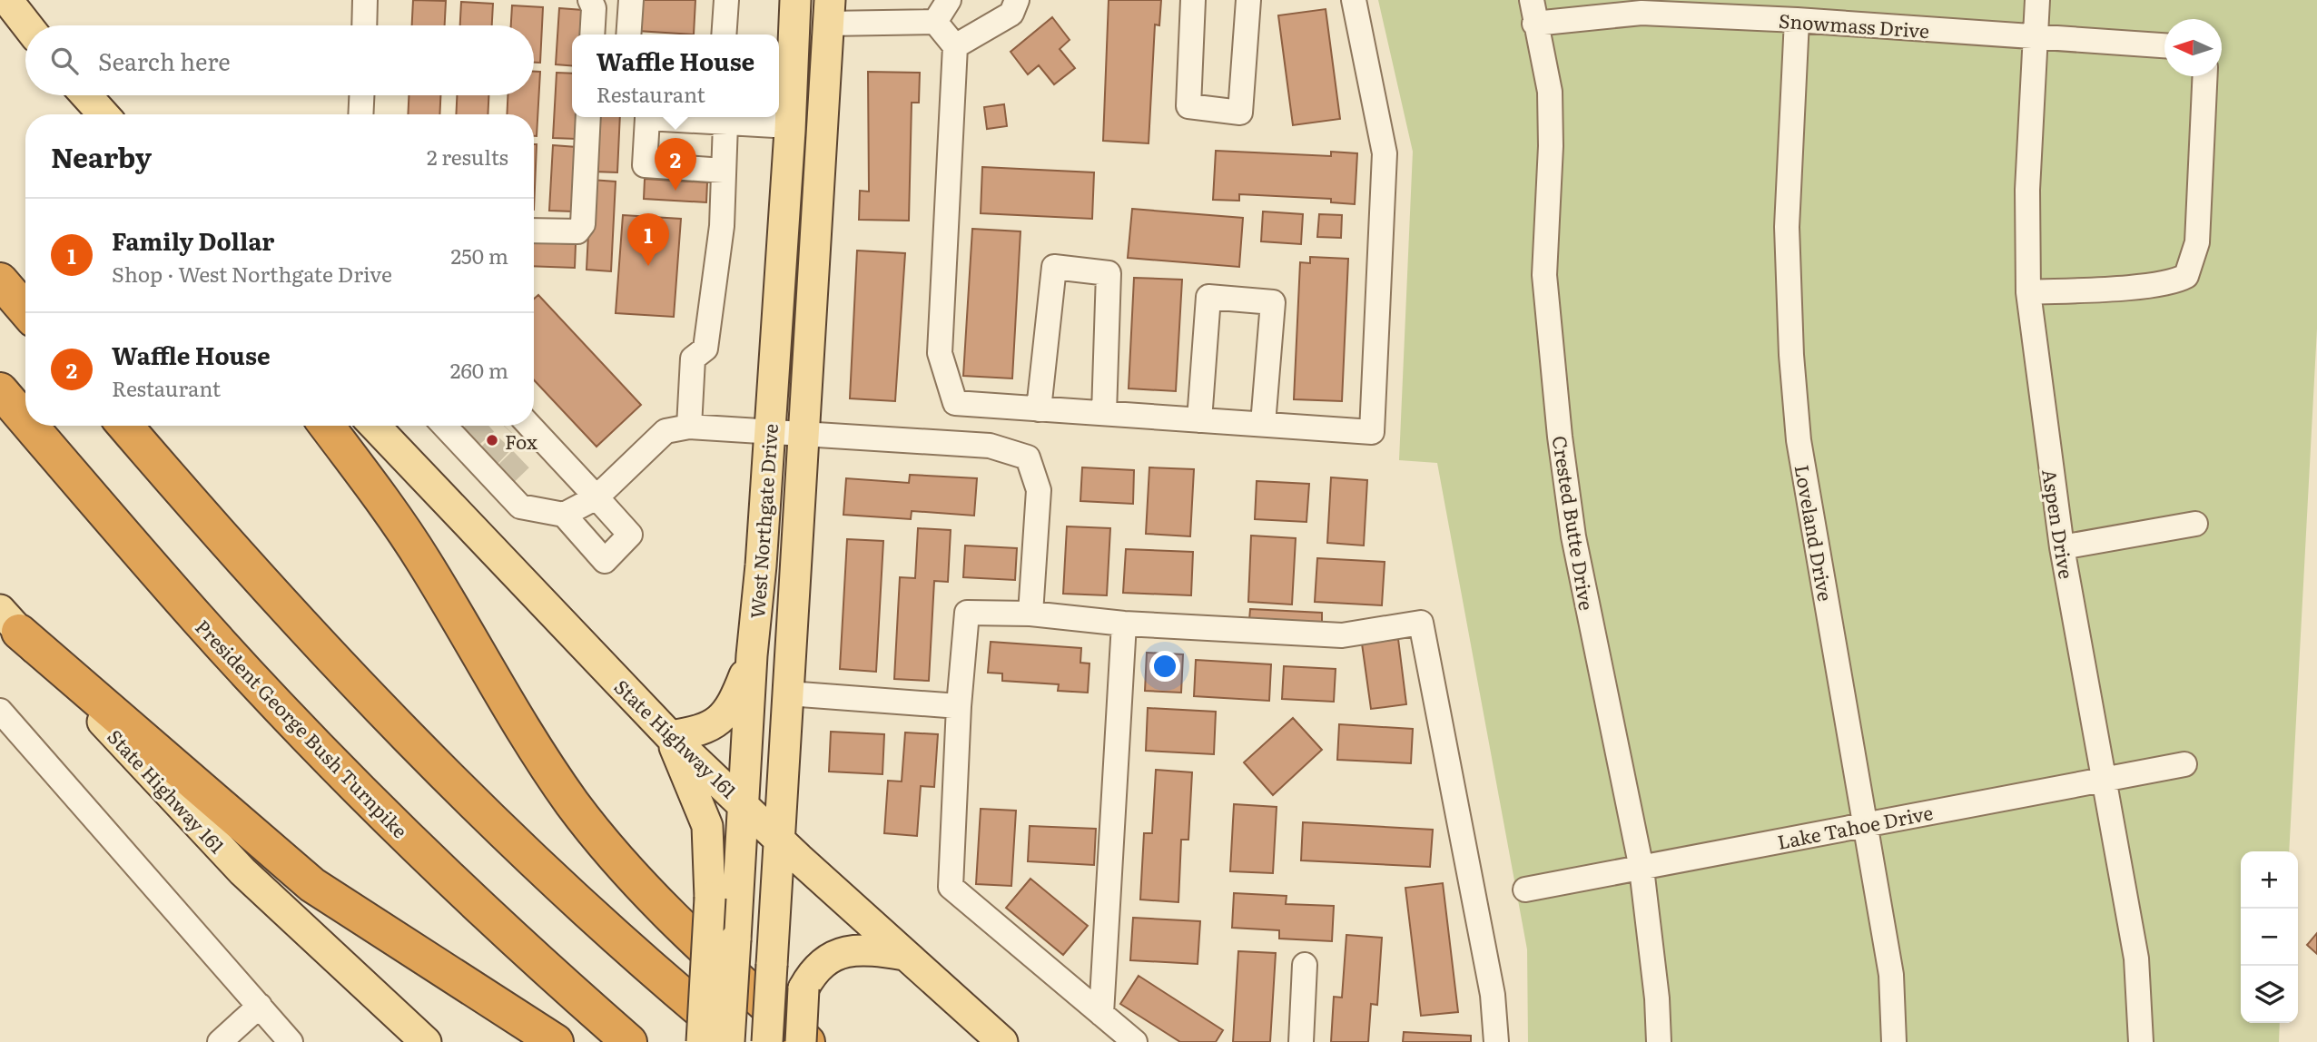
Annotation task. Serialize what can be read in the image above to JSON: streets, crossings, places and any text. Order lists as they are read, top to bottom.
{
  "streets": {
    "highway": ["President George Bush Turnpike"],
    "main road": ["West Northgate Drive", "State Highway 161"],
    "street": [
      "Snowmass Drive",
      "Crested Butte Drive",
      "Aspen Drive",
      "Loveland Drive",
      "Lake Tahoe Drive"
    ]
  },
  "crossings": [
    ["Snowmass Drive", "Crested Butte Drive"],
    ["Snowmass Drive", "Aspen Drive"],
    ["Snowmass Drive", "Loveland Drive"],
    ["West Northgate Drive", "State Highway 161"],
    ["Crested Butte Drive", "Lake Tahoe Drive"],
    ["Aspen Drive", "Lake Tahoe Drive"],
    ["Loveland Drive", "Lake Tahoe Drive"]
  ],
  "places": ["Fox"],
  "north": "left",
  "page": {
    "search": "Search here",
    "popup": ["Waffle House", "Restaurant"],
    "heading": ["Nearby", "2 results"],
    "pins": ["2", "1"],
    "list": [
      {
        "mark": "1",
        "name": "Family Dollar",
        "note": "Shop · West Northgate Drive",
        "value": "250 m"
      },
      {
        "mark": "2",
        "name": "Waffle House",
        "note": "Restaurant",
        "value": "260 m"
      }
    ],
    "map_buttons": ["+", "−"]
  }
}
